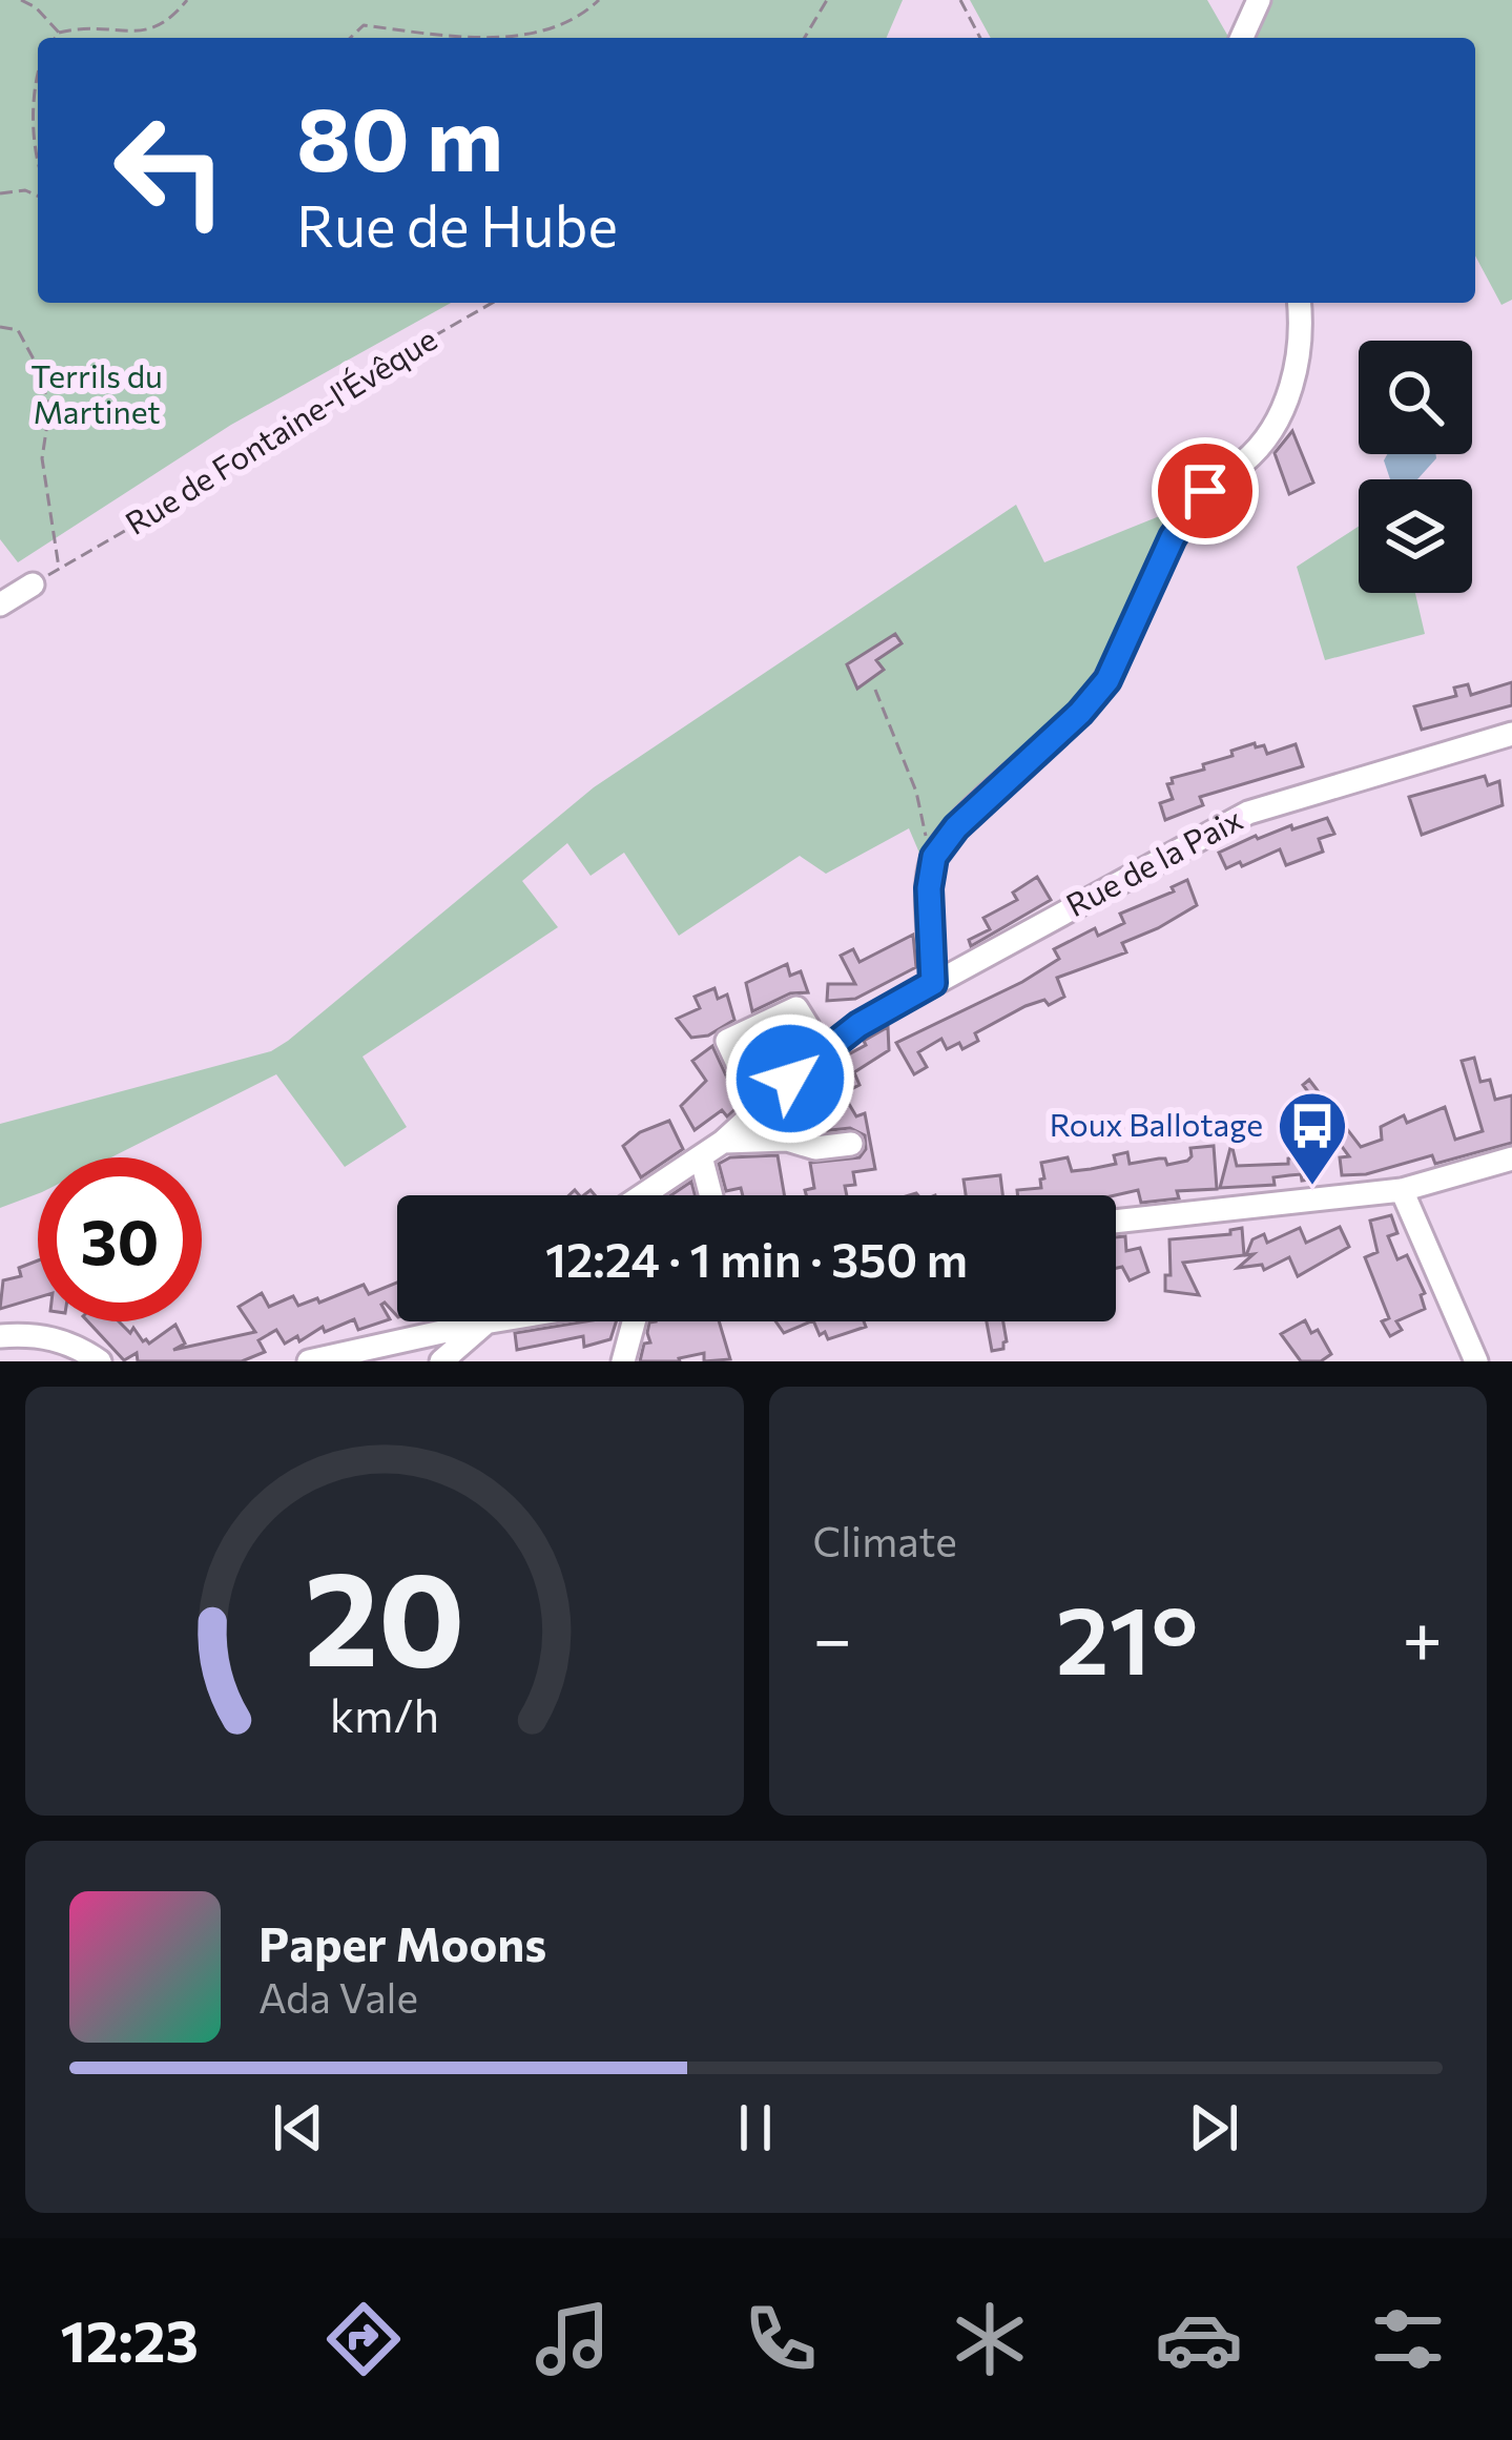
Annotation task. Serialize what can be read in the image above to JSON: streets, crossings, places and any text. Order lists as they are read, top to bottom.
{
  "streets": {
    "street": ["Rue de la Paix"],
    "path": ["Rue de Fontaine-l'Évêque"]
  },
  "parks": ["Terrils du Martinet"],
  "places": {
    "bus stop": ["Roux Ballotage"]
  },
  "page": {
    "turn": ["80 m", "Rue de Hube"],
    "limit": "30",
    "trip": "12:24 · 1 min · 350 m",
    "tile": "Climate",
    "heat": ["−", "21°", "+"],
    "song": ["Paper Moons", "Ada Vale"],
    "tabs": "12:23",
    "gauge": ["20", "km/h"]
  }
}
